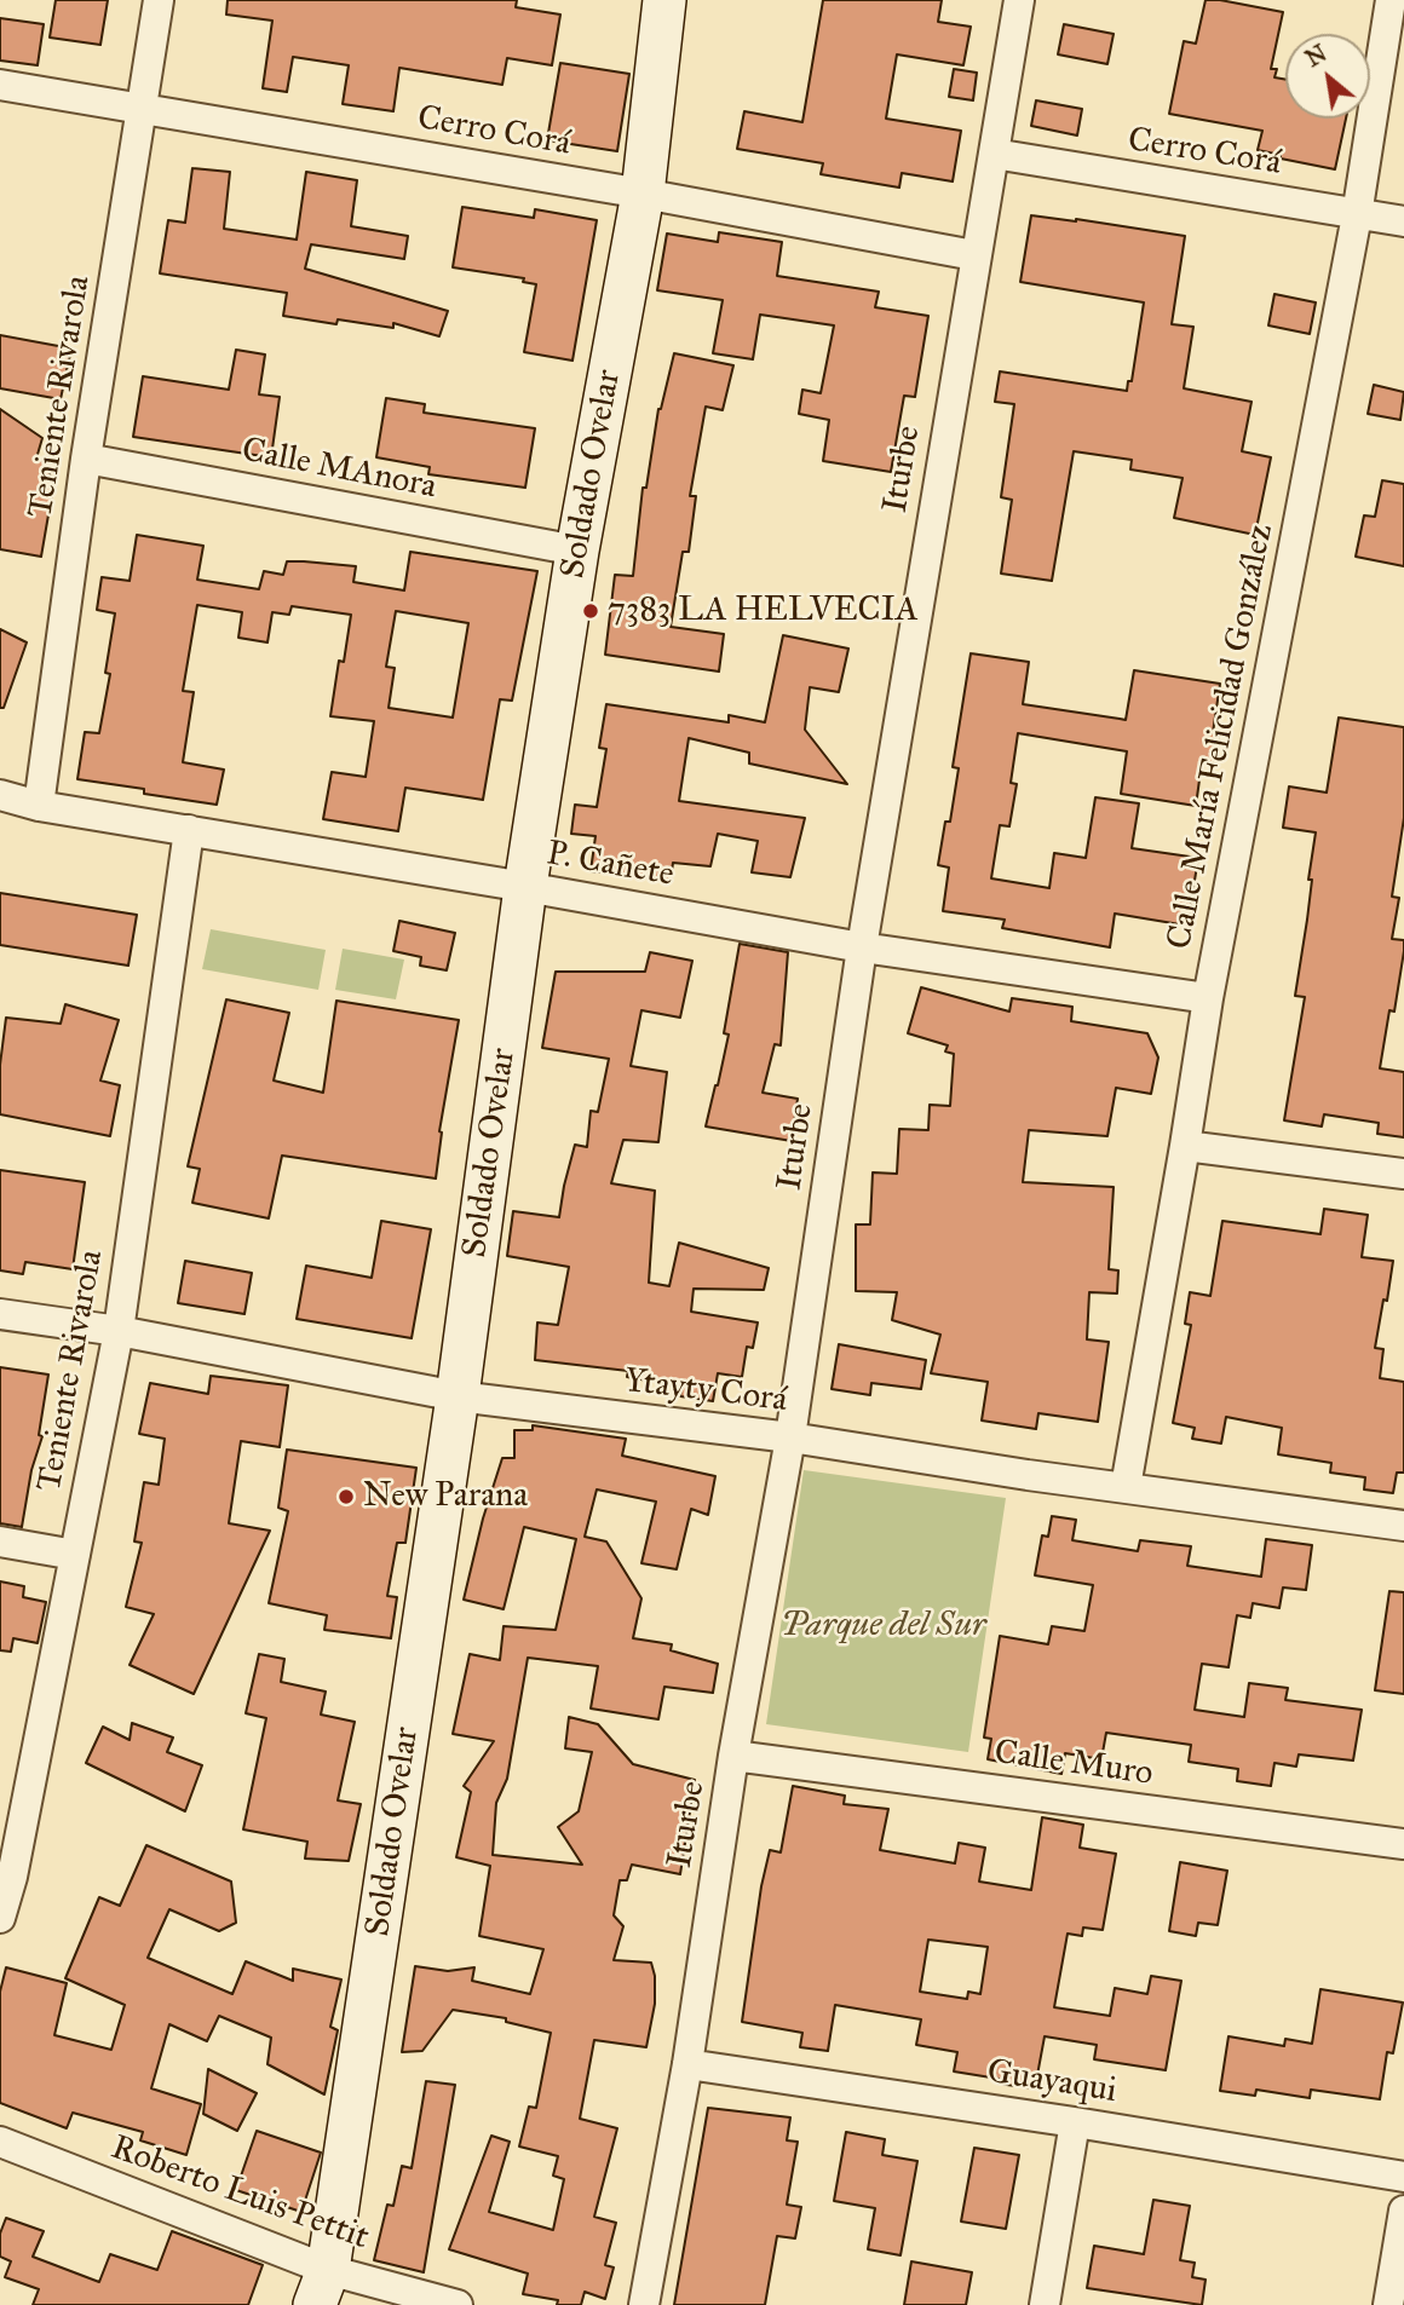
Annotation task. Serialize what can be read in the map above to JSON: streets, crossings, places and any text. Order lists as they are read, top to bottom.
{
  "streets": {
    "main road": ["Soldado Ovelar"],
    "street": [
      "Cerro Corá",
      "Teniente Rivarola",
      "Calle MAnora",
      "Iturbe",
      "Calle María Felicidad González",
      "P. Cañete",
      "Ytayty Corá",
      "Calle Muro",
      "Guayaqui",
      "Roberto Luis Pettit"
    ]
  },
  "crossings": [
    ["Cerro Corá", "Teniente Rivarola"],
    ["Cerro Corá", "Iturbe"],
    ["Cerro Corá", "Soldado Ovelar"],
    ["Cerro Corá", "Calle María Felicidad González"],
    ["Teniente Rivarola", "Calle MAnora"],
    ["Teniente Rivarola", "P. Cañete"],
    ["Teniente Rivarola", "Ytayty Corá"],
    ["Calle MAnora", "Soldado Ovelar"],
    ["Iturbe", "P. Cañete"],
    ["Iturbe", "Ytayty Corá"],
    ["Iturbe", "Calle Muro"],
    ["Iturbe", "Guayaqui"],
    ["Soldado Ovelar", "P. Cañete"],
    ["Soldado Ovelar", "Ytayty Corá"],
    ["Soldado Ovelar", "Roberto Luis Pettit"],
    ["Calle María Felicidad González", "P. Cañete"],
    ["Calle María Felicidad González", "Ytayty Corá"]
  ],
  "parks": ["Parque del Sur"],
  "places": ["7383 LA HELVECIA", "New Parana"],
  "north": "top left"
}
